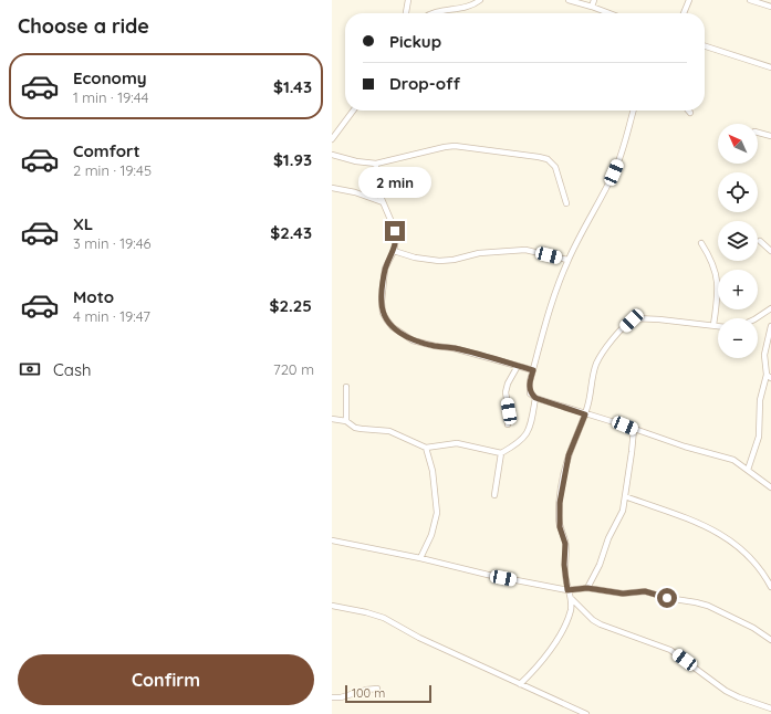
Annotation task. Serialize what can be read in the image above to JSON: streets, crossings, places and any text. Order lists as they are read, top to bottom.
{
  "scale_bar": "100 m",
  "north": "top left",
  "page": {
    "heading": "Choose a ride",
    "banner": ["Pickup", "Drop-off"],
    "list": [
      {
        "name": "Economy",
        "note": "1 min · 19:44",
        "value": "$1.43"
      },
      {
        "name": "Comfort",
        "note": "2 min · 19:45",
        "value": "$1.93"
      },
      {
        "name": "XL",
        "note": "3 min · 19:46",
        "value": "$2.43"
      },
      {
        "name": "Moto",
        "note": "4 min · 19:47",
        "value": "$2.25"
      }
    ],
    "map_buttons": ["+", "−"],
    "bubble": "2 min",
    "pay": ["Cash", "720 m"],
    "buttons": "Confirm",
    "scale": "100 m"
  }
}
